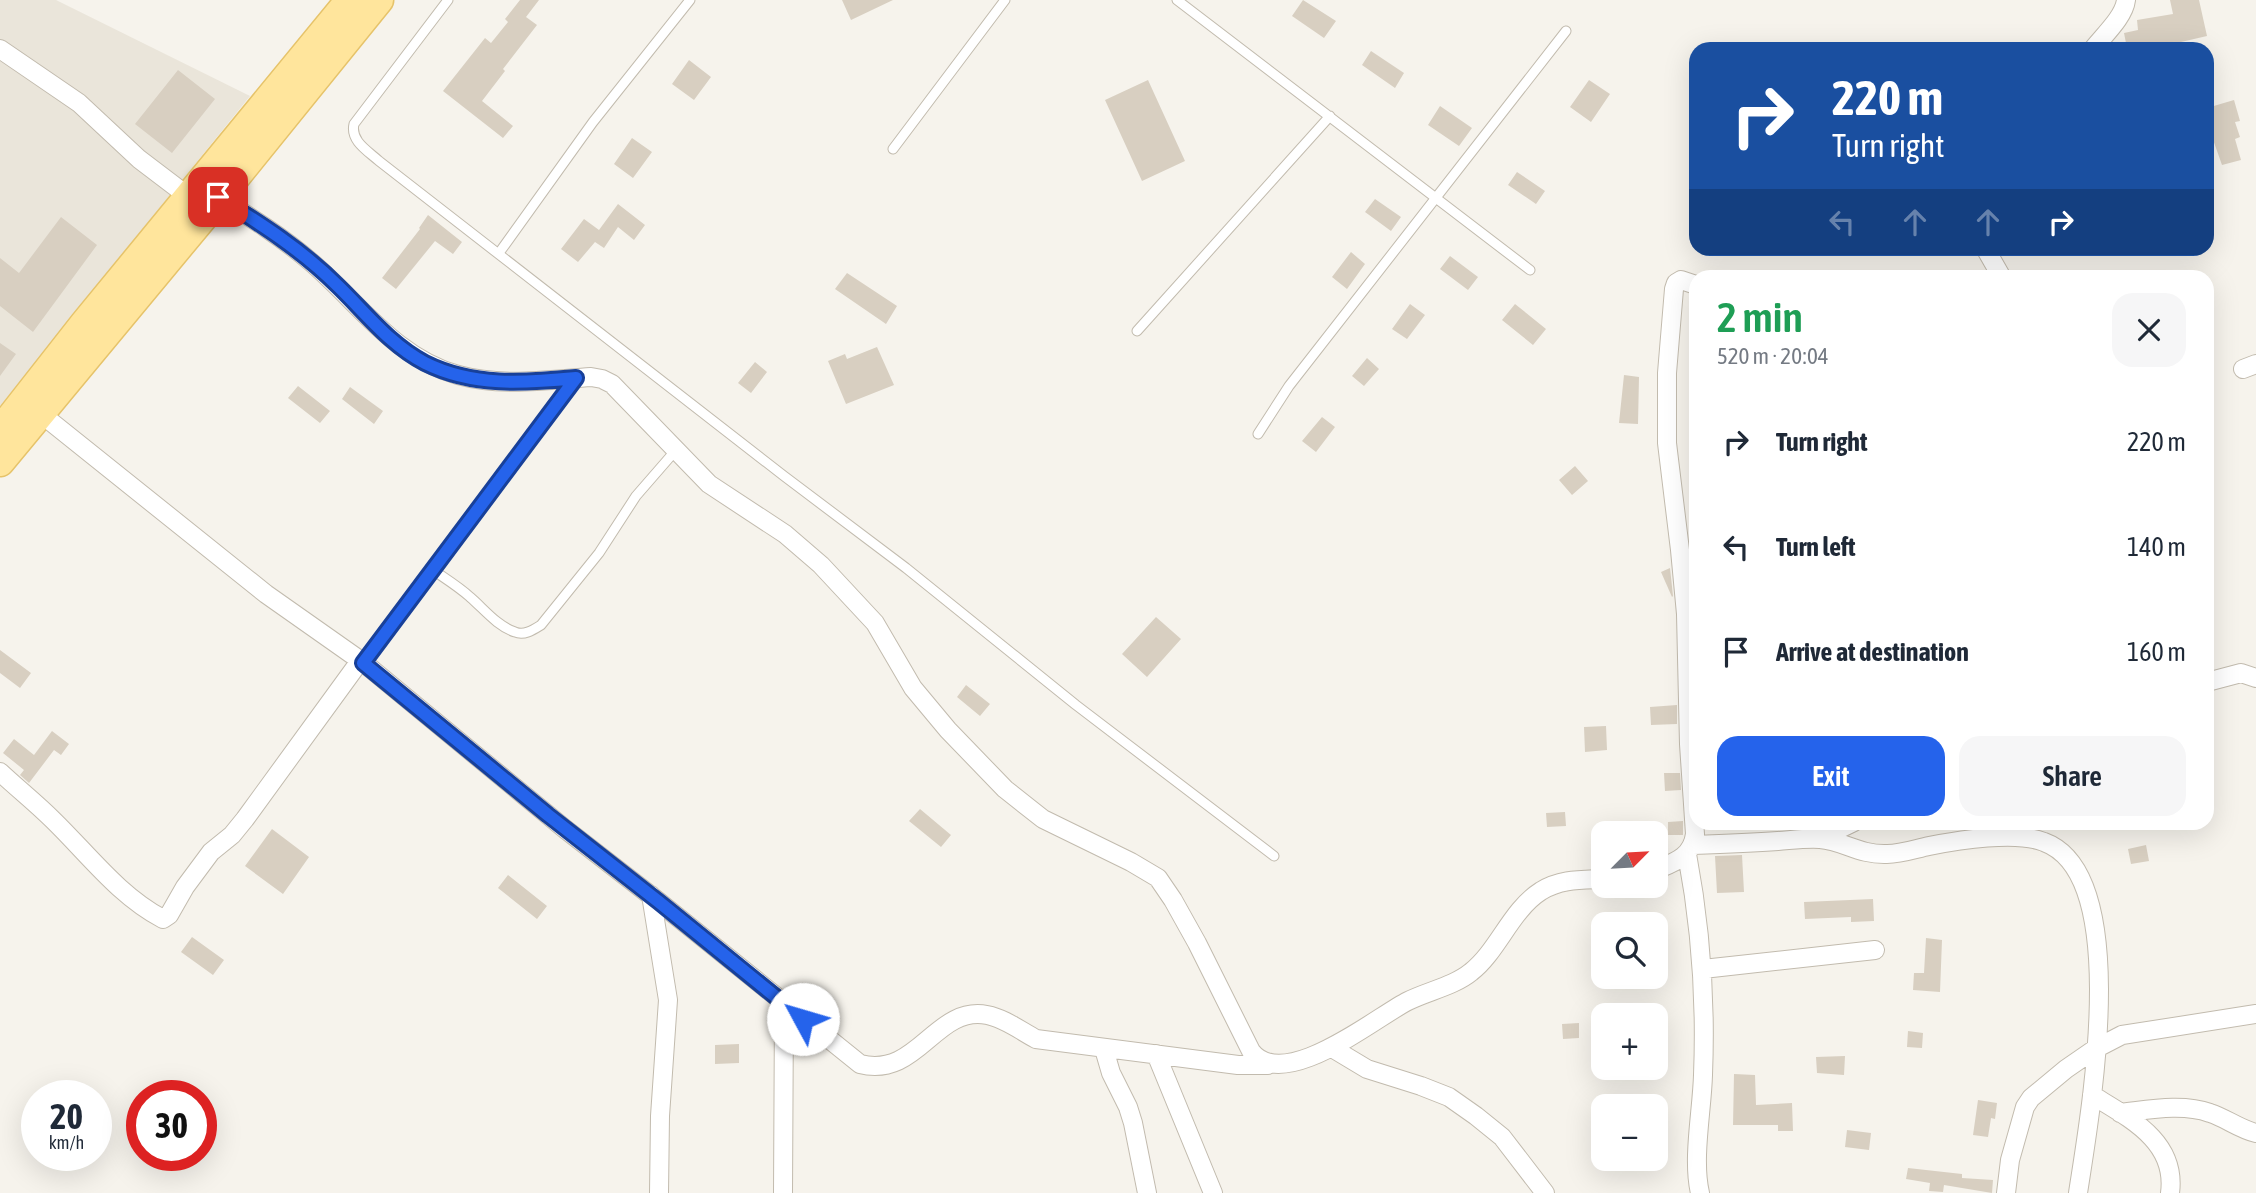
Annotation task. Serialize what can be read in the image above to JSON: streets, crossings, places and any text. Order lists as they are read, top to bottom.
{
  "north": "top right",
  "page": {
    "turn": ["220 m", "Turn right"],
    "heading": ["2 min", "520 m · 20:04"],
    "list": [
      {
        "name": "Turn right",
        "value": "220 m"
      },
      {
        "name": "Turn left",
        "value": "140 m"
      },
      {
        "name": "Arrive at destination",
        "value": "160 m"
      }
    ],
    "buttons": ["Exit", "Share"],
    "map_buttons": ["+", "−"],
    "speed": "20 km/h",
    "limit": "30"
  }
}
